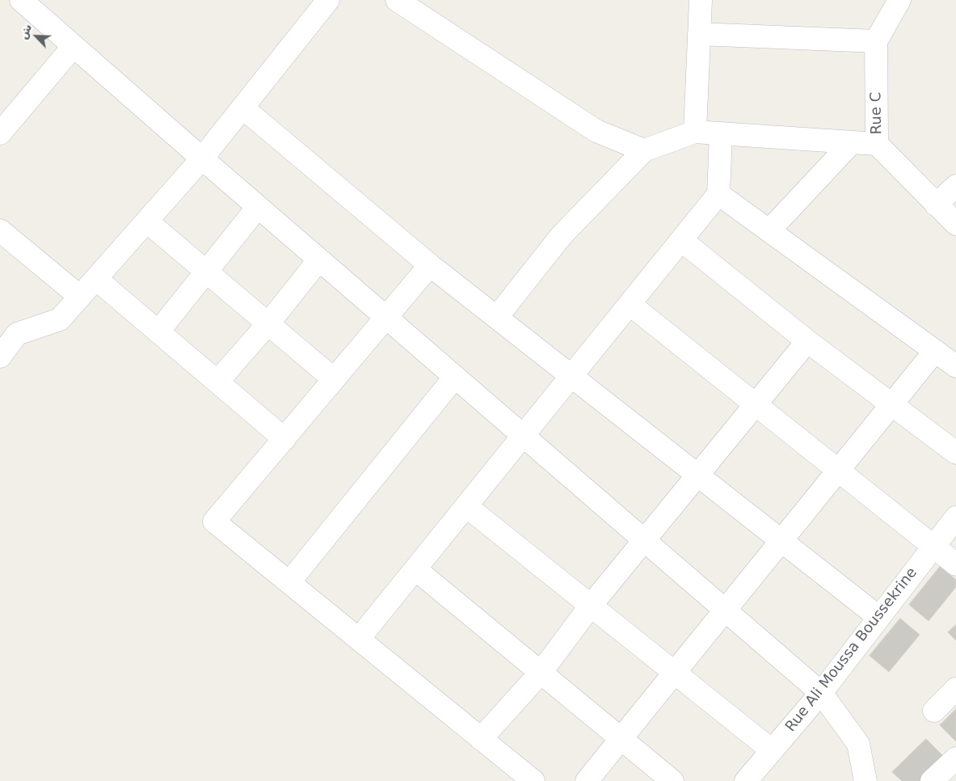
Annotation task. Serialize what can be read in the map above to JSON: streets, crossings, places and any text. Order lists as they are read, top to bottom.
{
  "streets": {
    "street": ["Rue C", "Rue Ali Moussa Boussekrine"]
  },
  "north": "top left"
}
